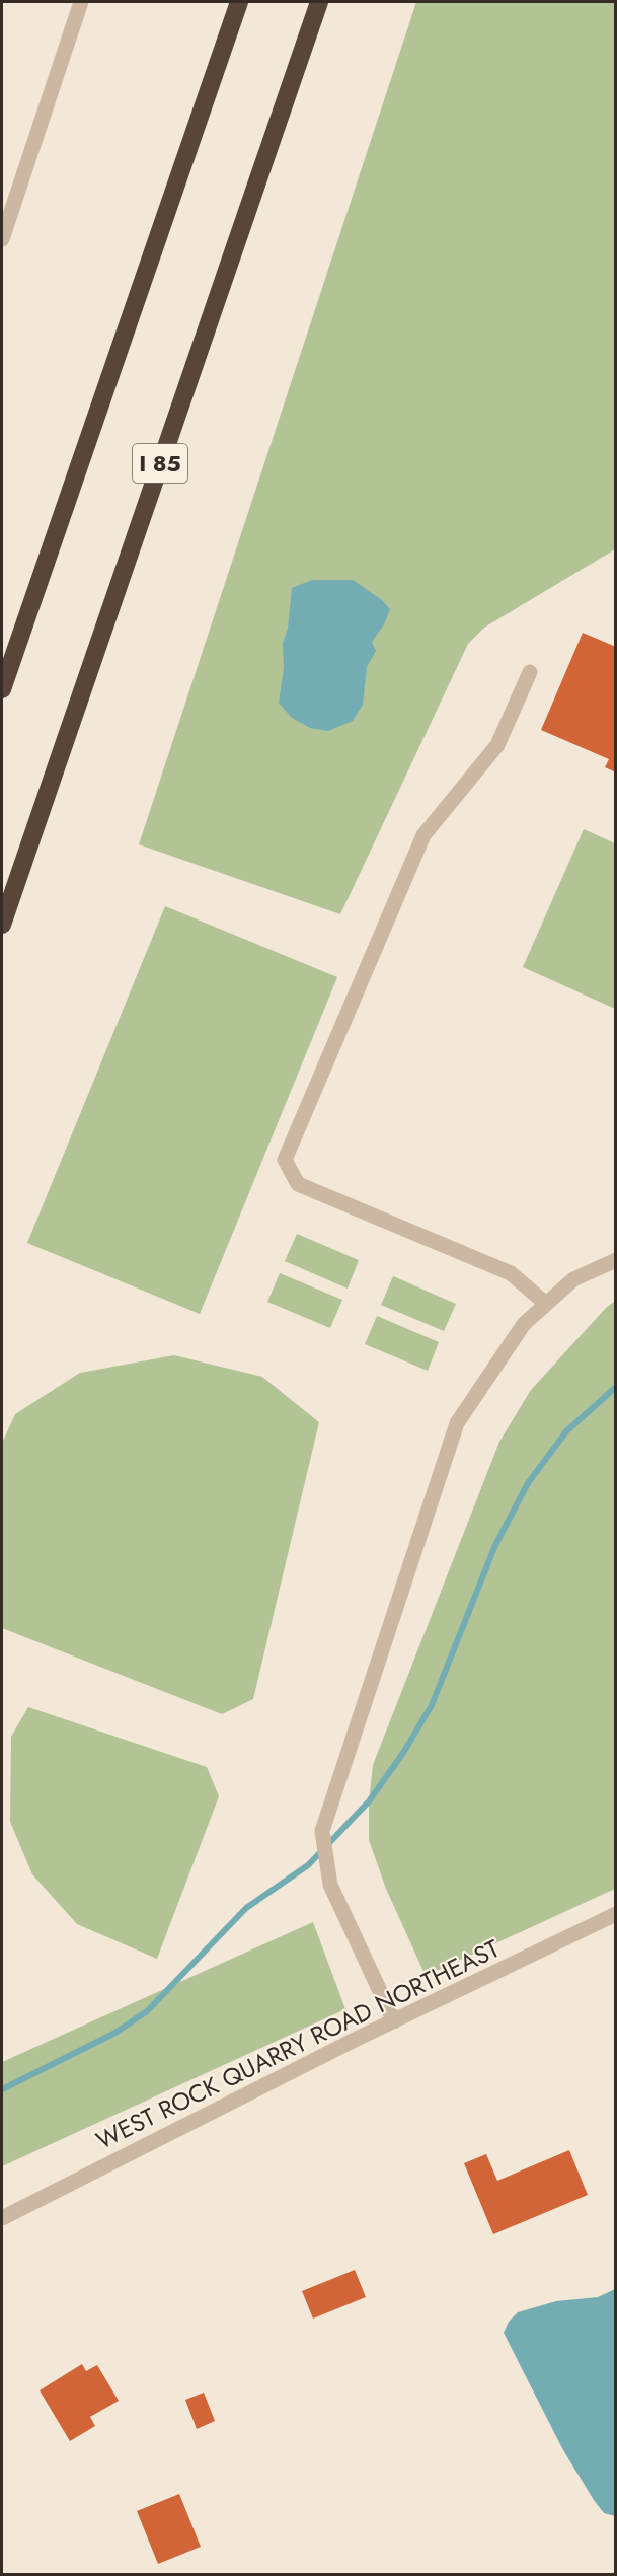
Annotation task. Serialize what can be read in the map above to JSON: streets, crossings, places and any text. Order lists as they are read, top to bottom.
{
  "streets": {
    "highway": ["I 85"],
    "street": ["WEST ROCK QUARRY ROAD NORTHEAST"]
  }
}
